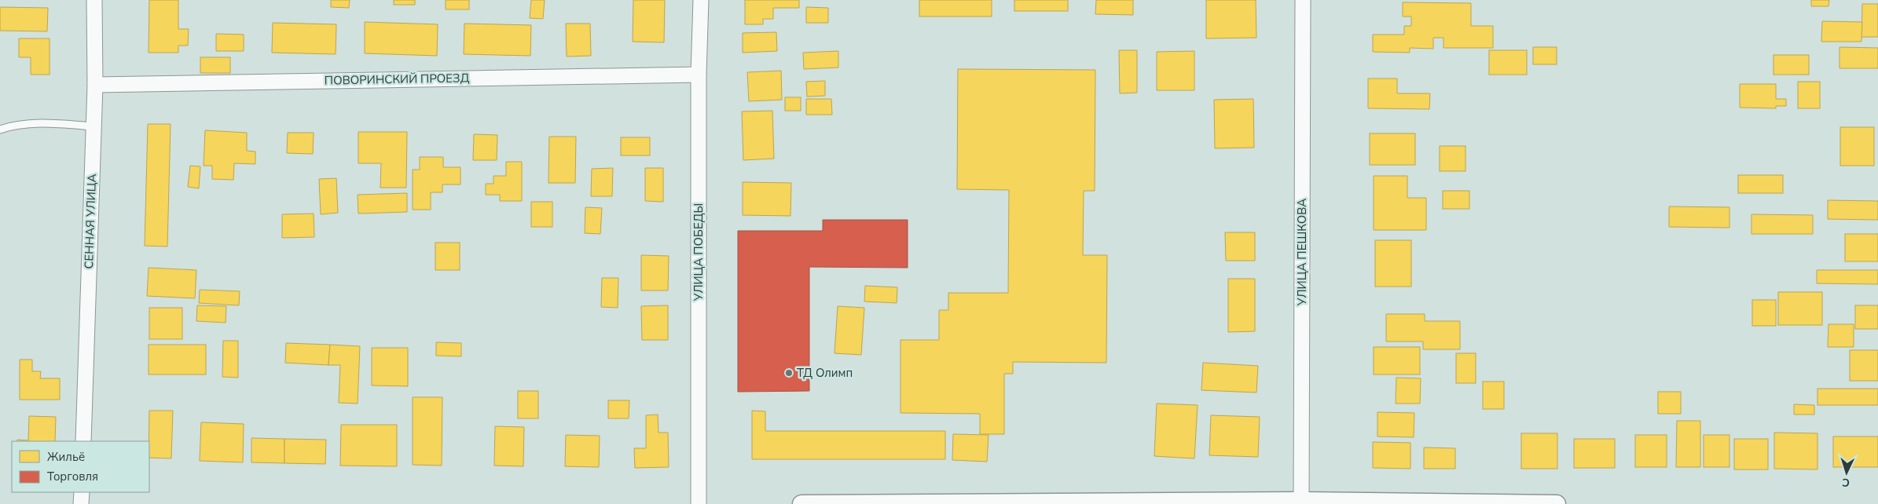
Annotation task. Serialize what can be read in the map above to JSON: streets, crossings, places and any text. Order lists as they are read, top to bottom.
{
  "streets": {
    "street": [
      "ПОВОРИНСКИЙ ПРОЕЗД",
      "СЕННАЯ УЛИЦА",
      "УЛИЦА ПОБЕДЫ",
      "УЛИЦА ПЕШКОВА"
    ]
  },
  "crossings": [
    ["ПОВОРИНСКИЙ ПРОЕЗД", "СЕННАЯ УЛИЦА"],
    ["ПОВОРИНСКИЙ ПРОЕЗД", "УЛИЦА ПОБЕДЫ"]
  ],
  "places": ["ТД Олимп"],
  "legend": ["Жильё", "Торговля"],
  "north": "bottom"
}
